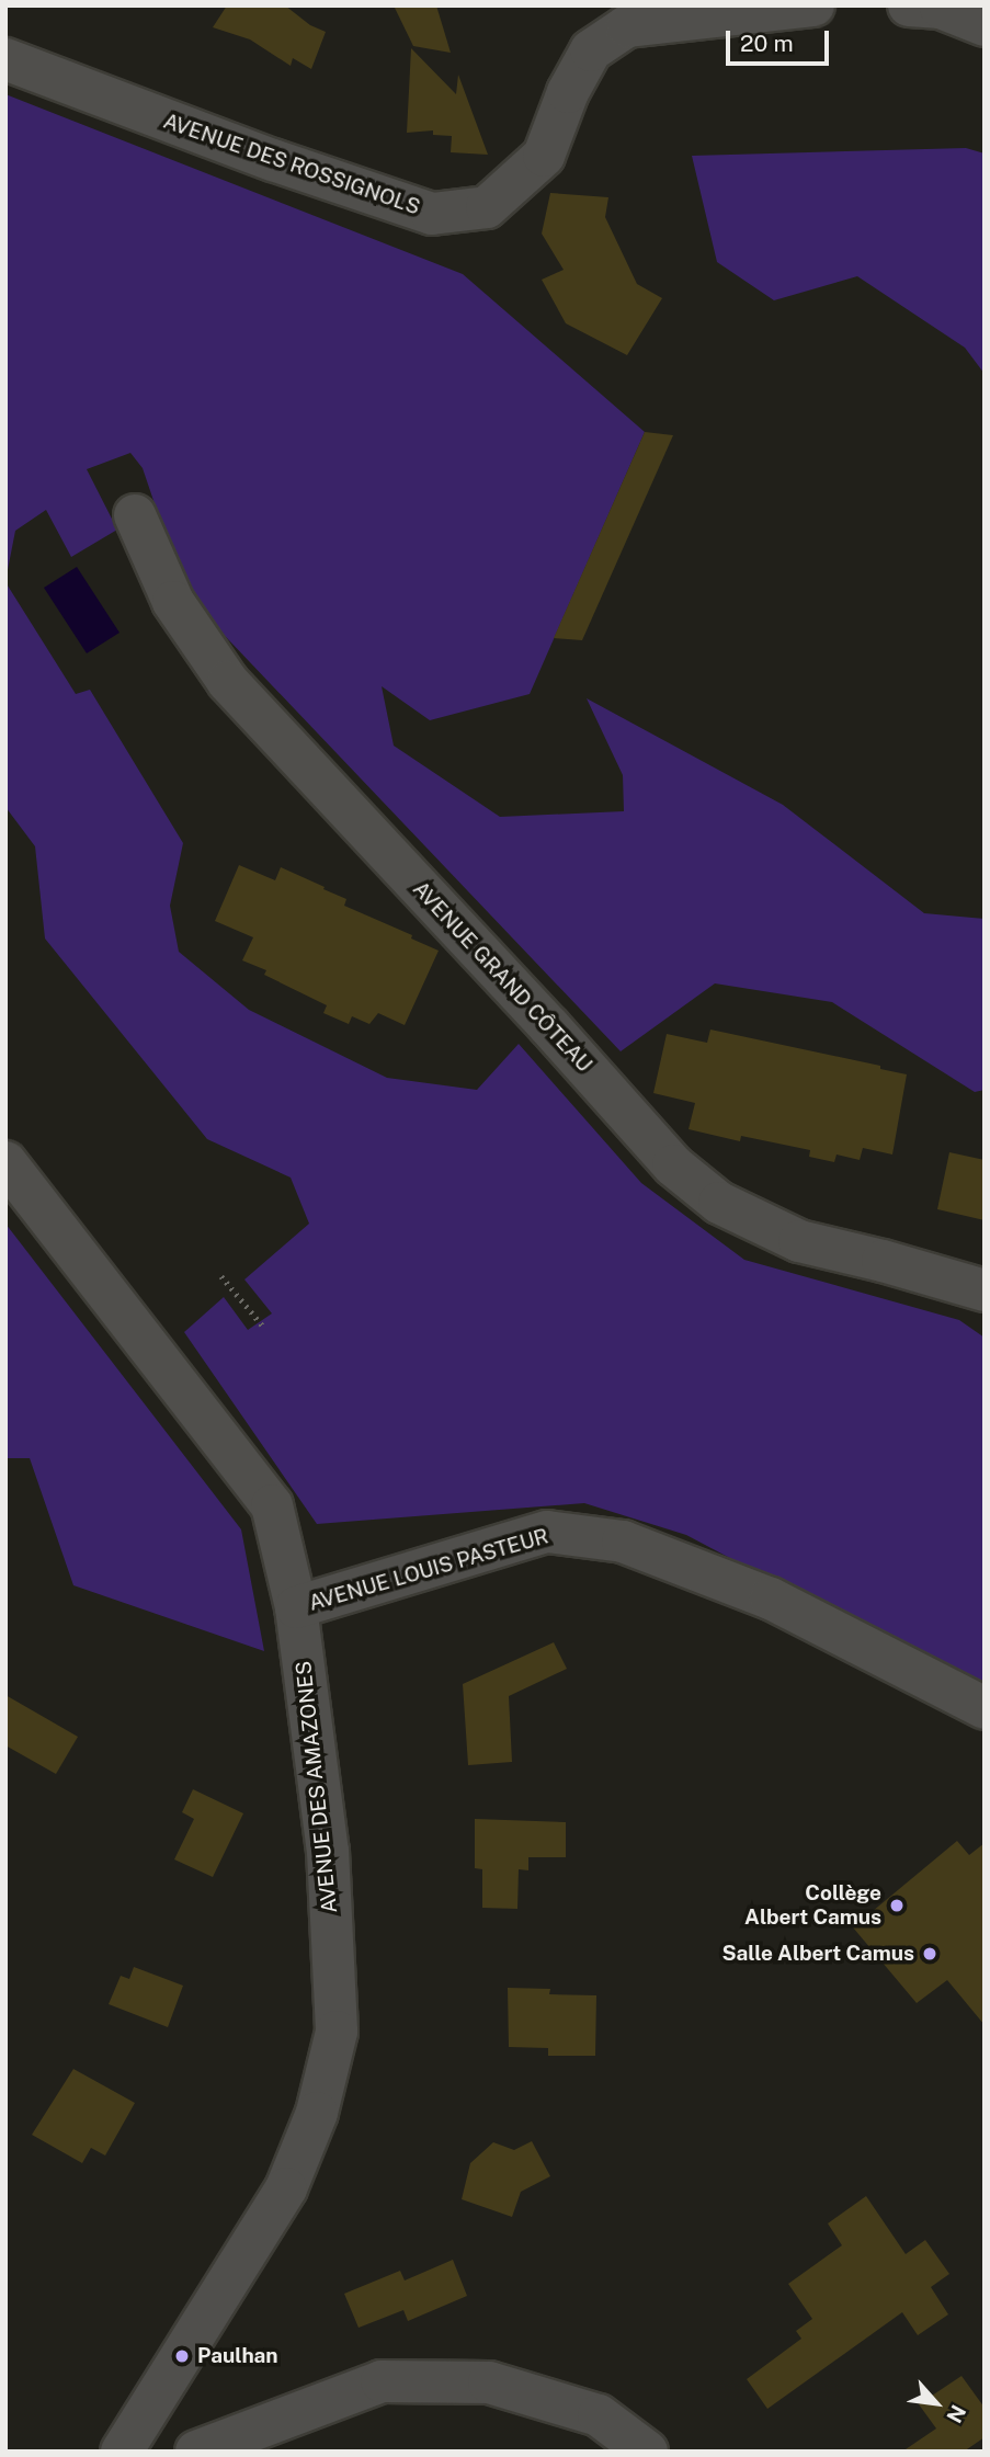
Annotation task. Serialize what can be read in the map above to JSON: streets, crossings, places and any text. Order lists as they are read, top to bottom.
{
  "streets": {
    "street": [
      "AVENUE DES ROSSIGNOLS",
      "AVENUE GRAND CÔTEAU",
      "AVENUE LOUIS PASTEUR",
      "AVENUE DES AMAZONES"
    ]
  },
  "crossings": [
    ["AVENUE LOUIS PASTEUR", "AVENUE DES AMAZONES"]
  ],
  "places": ["Collège Albert Camus", "Salle Albert Camus", "Paulhan"],
  "scale_bar": "20 m",
  "north": "bottom right"
}
